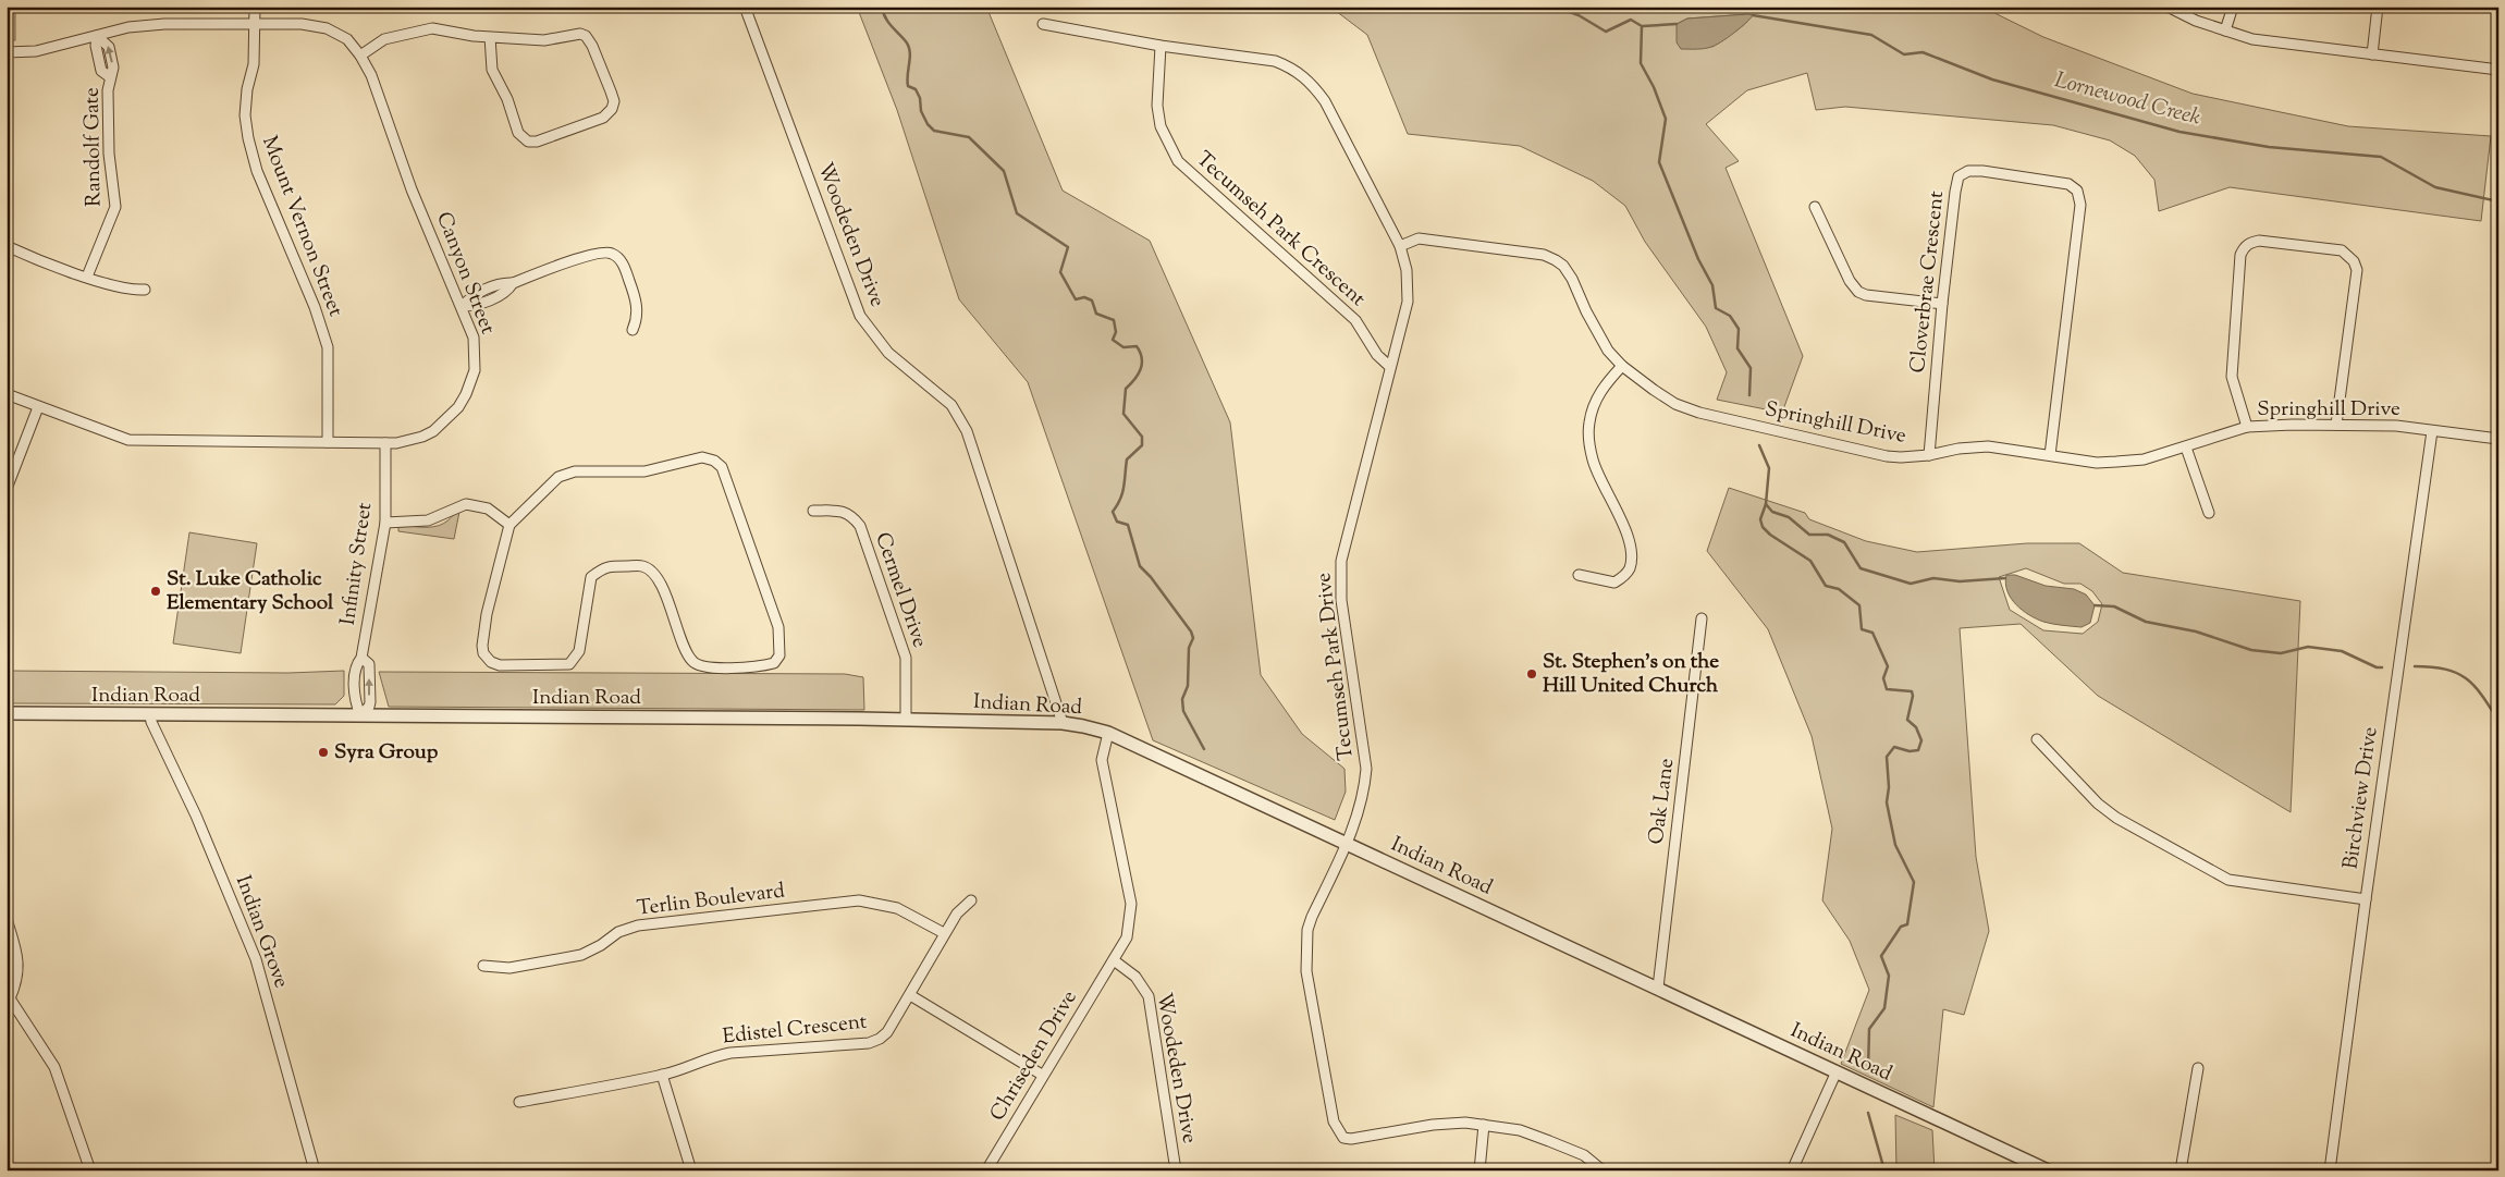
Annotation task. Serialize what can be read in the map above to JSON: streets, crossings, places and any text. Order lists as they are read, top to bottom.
{
  "streets": {
    "street": [
      "Randolf Gate",
      "Mount Vernon Street",
      "Tecumseh Park Crescent",
      "Woodeden Drive",
      "Canyon Street",
      "Cloverbrae Crescent",
      "Springhill Drive",
      "Infinity Street",
      "Cermel Drive",
      "Tecumseh Park Drive",
      "Indian Road",
      "Birchview Drive",
      "Oak Lane",
      "Terlin Boulevard",
      "Indian Grove",
      "Edistel Crescent",
      "Chriseden Drive"
    ]
  },
  "crossings": [
    ["Randolf Gate", "Canyon Street"],
    ["Mount Vernon Street", "Canyon Street"],
    ["Tecumseh Park Crescent", "Tecumseh Park Drive"],
    ["Woodeden Drive", "Indian Road"],
    ["Woodeden Drive", "Chriseden Drive"],
    ["Canyon Street", "Infinity Street"],
    ["Cloverbrae Crescent", "Springhill Drive"],
    ["Springhill Drive", "Tecumseh Park Drive"],
    ["Springhill Drive", "Birchview Drive"],
    ["Infinity Street", "Indian Road"],
    ["Cermel Drive", "Indian Road"],
    ["Tecumseh Park Drive", "Indian Road"],
    ["Indian Road", "Oak Lane"],
    ["Indian Road", "Indian Grove"],
    ["Terlin Boulevard", "Edistel Crescent"]
  ],
  "water": ["Lornewood Creek"],
  "places": ["St. Luke Catholic Elementary School", "St. Stephen's on the Hill United Church", "Syra Group"]
}
